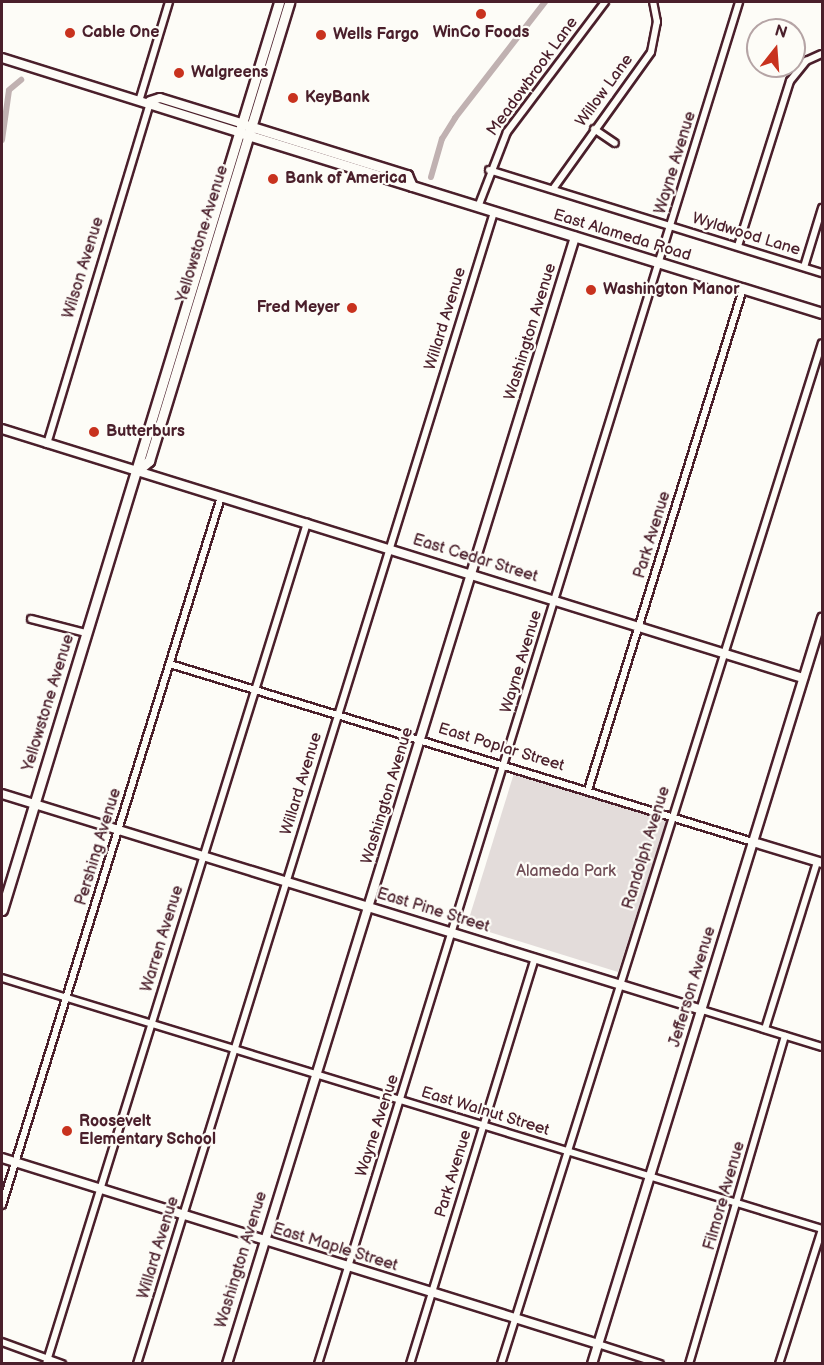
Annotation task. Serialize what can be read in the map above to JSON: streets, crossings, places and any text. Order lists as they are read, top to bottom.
{
  "streets": {
    "main road": ["Yellowstone Avenue", "East Alameda Road"],
    "street": [
      "Meadowbrook Lane",
      "Willow Lane",
      "Wayne Avenue",
      "Wyldwood Lane",
      "Wilson Avenue",
      "Willard Avenue",
      "Washington Avenue",
      "Park Avenue",
      "East Cedar Street",
      "East Poplar Street",
      "Pershing Avenue",
      "Randolph Avenue",
      "East Pine Street",
      "Warren Avenue",
      "Jefferson Avenue",
      "East Walnut Street",
      "Filmore Avenue",
      "East Maple Street"
    ]
  },
  "crossings": [
    ["Meadowbrook Lane", "Wyldwood Lane"],
    ["Meadowbrook Lane", "East Alameda Road"],
    ["Willow Lane", "Wyldwood Lane"],
    ["Wayne Avenue", "Wyldwood Lane"],
    ["Wayne Avenue", "East Alameda Road"],
    ["Wayne Avenue", "East Cedar Street"],
    ["Wayne Avenue", "East Poplar Street"],
    ["Wayne Avenue", "East Pine Street"],
    ["Wayne Avenue", "East Walnut Street"],
    ["Wayne Avenue", "East Maple Street"],
    ["Yellowstone Avenue", "East Alameda Road"],
    ["Yellowstone Avenue", "East Cedar Street"],
    ["Yellowstone Avenue", "East Pine Street"],
    ["East Alameda Road", "Willard Avenue"],
    ["East Alameda Road", "Washington Avenue"],
    ["East Alameda Road", "Park Avenue"],
    ["Wilson Avenue", "East Cedar Street"],
    ["Willard Avenue", "East Cedar Street"],
    ["Willard Avenue", "East Poplar Street"],
    ["Willard Avenue", "East Pine Street"],
    ["Willard Avenue", "East Walnut Street"],
    ["Willard Avenue", "East Maple Street"],
    ["Washington Avenue", "East Cedar Street"],
    ["Washington Avenue", "East Poplar Street"],
    ["Washington Avenue", "East Pine Street"],
    ["Washington Avenue", "East Walnut Street"],
    ["Washington Avenue", "East Maple Street"],
    ["Park Avenue", "East Cedar Street"],
    ["Park Avenue", "East Poplar Street"],
    ["Park Avenue", "East Pine Street"],
    ["Park Avenue", "East Walnut Street"],
    ["Park Avenue", "East Maple Street"],
    ["East Cedar Street", "Pershing Avenue"],
    ["East Cedar Street", "Randolph Avenue"],
    ["East Cedar Street", "Warren Avenue"],
    ["East Cedar Street", "Jefferson Avenue"],
    ["East Poplar Street", "Pershing Avenue"],
    ["East Poplar Street", "Randolph Avenue"],
    ["East Poplar Street", "Warren Avenue"],
    ["East Poplar Street", "Jefferson Avenue"],
    ["Pershing Avenue", "East Pine Street"],
    ["Pershing Avenue", "East Walnut Street"],
    ["Pershing Avenue", "East Maple Street"],
    ["Randolph Avenue", "East Pine Street"],
    ["Randolph Avenue", "East Walnut Street"],
    ["Randolph Avenue", "East Maple Street"],
    ["East Pine Street", "Warren Avenue"],
    ["East Pine Street", "Jefferson Avenue"],
    ["East Pine Street", "Filmore Avenue"],
    ["Warren Avenue", "East Walnut Street"],
    ["Warren Avenue", "East Maple Street"],
    ["Jefferson Avenue", "East Walnut Street"],
    ["Jefferson Avenue", "East Maple Street"],
    ["East Walnut Street", "Filmore Avenue"]
  ],
  "parks": ["Alameda Park"],
  "places": [
    "WinCo Foods",
    "Cable One",
    "Wells Fargo",
    "Walgreens",
    "KeyBank",
    "Bank of America",
    "Washington Manor",
    "Fred Meyer",
    "Butterburs",
    "Roosevelt Elementary School"
  ],
  "north": "top"
}
